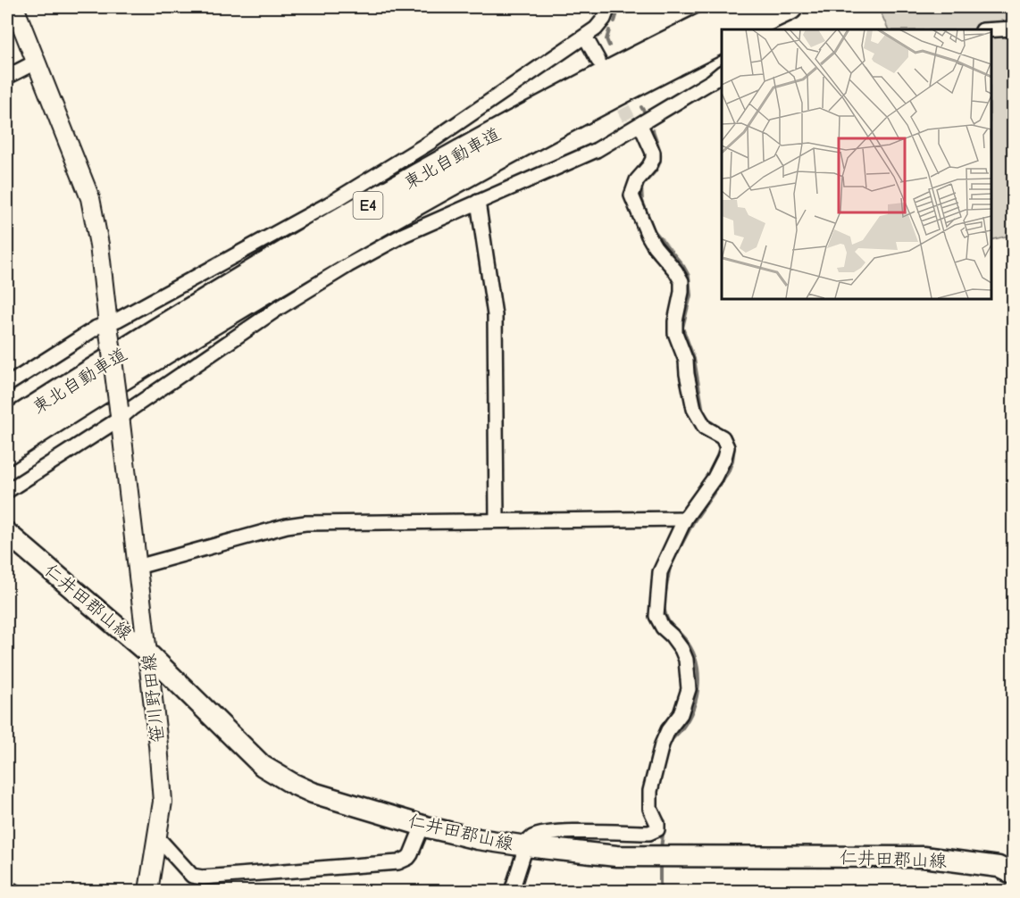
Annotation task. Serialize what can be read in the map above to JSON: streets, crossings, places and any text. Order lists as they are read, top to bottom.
{
  "streets": {
    "highway": ["東北自動車道", "E4"],
    "main road": ["仁井田郡山線"],
    "street": ["笹川野田線"]
  },
  "crossings": [
    ["仁井田郡山線", "笹川野田線"]
  ]
}
